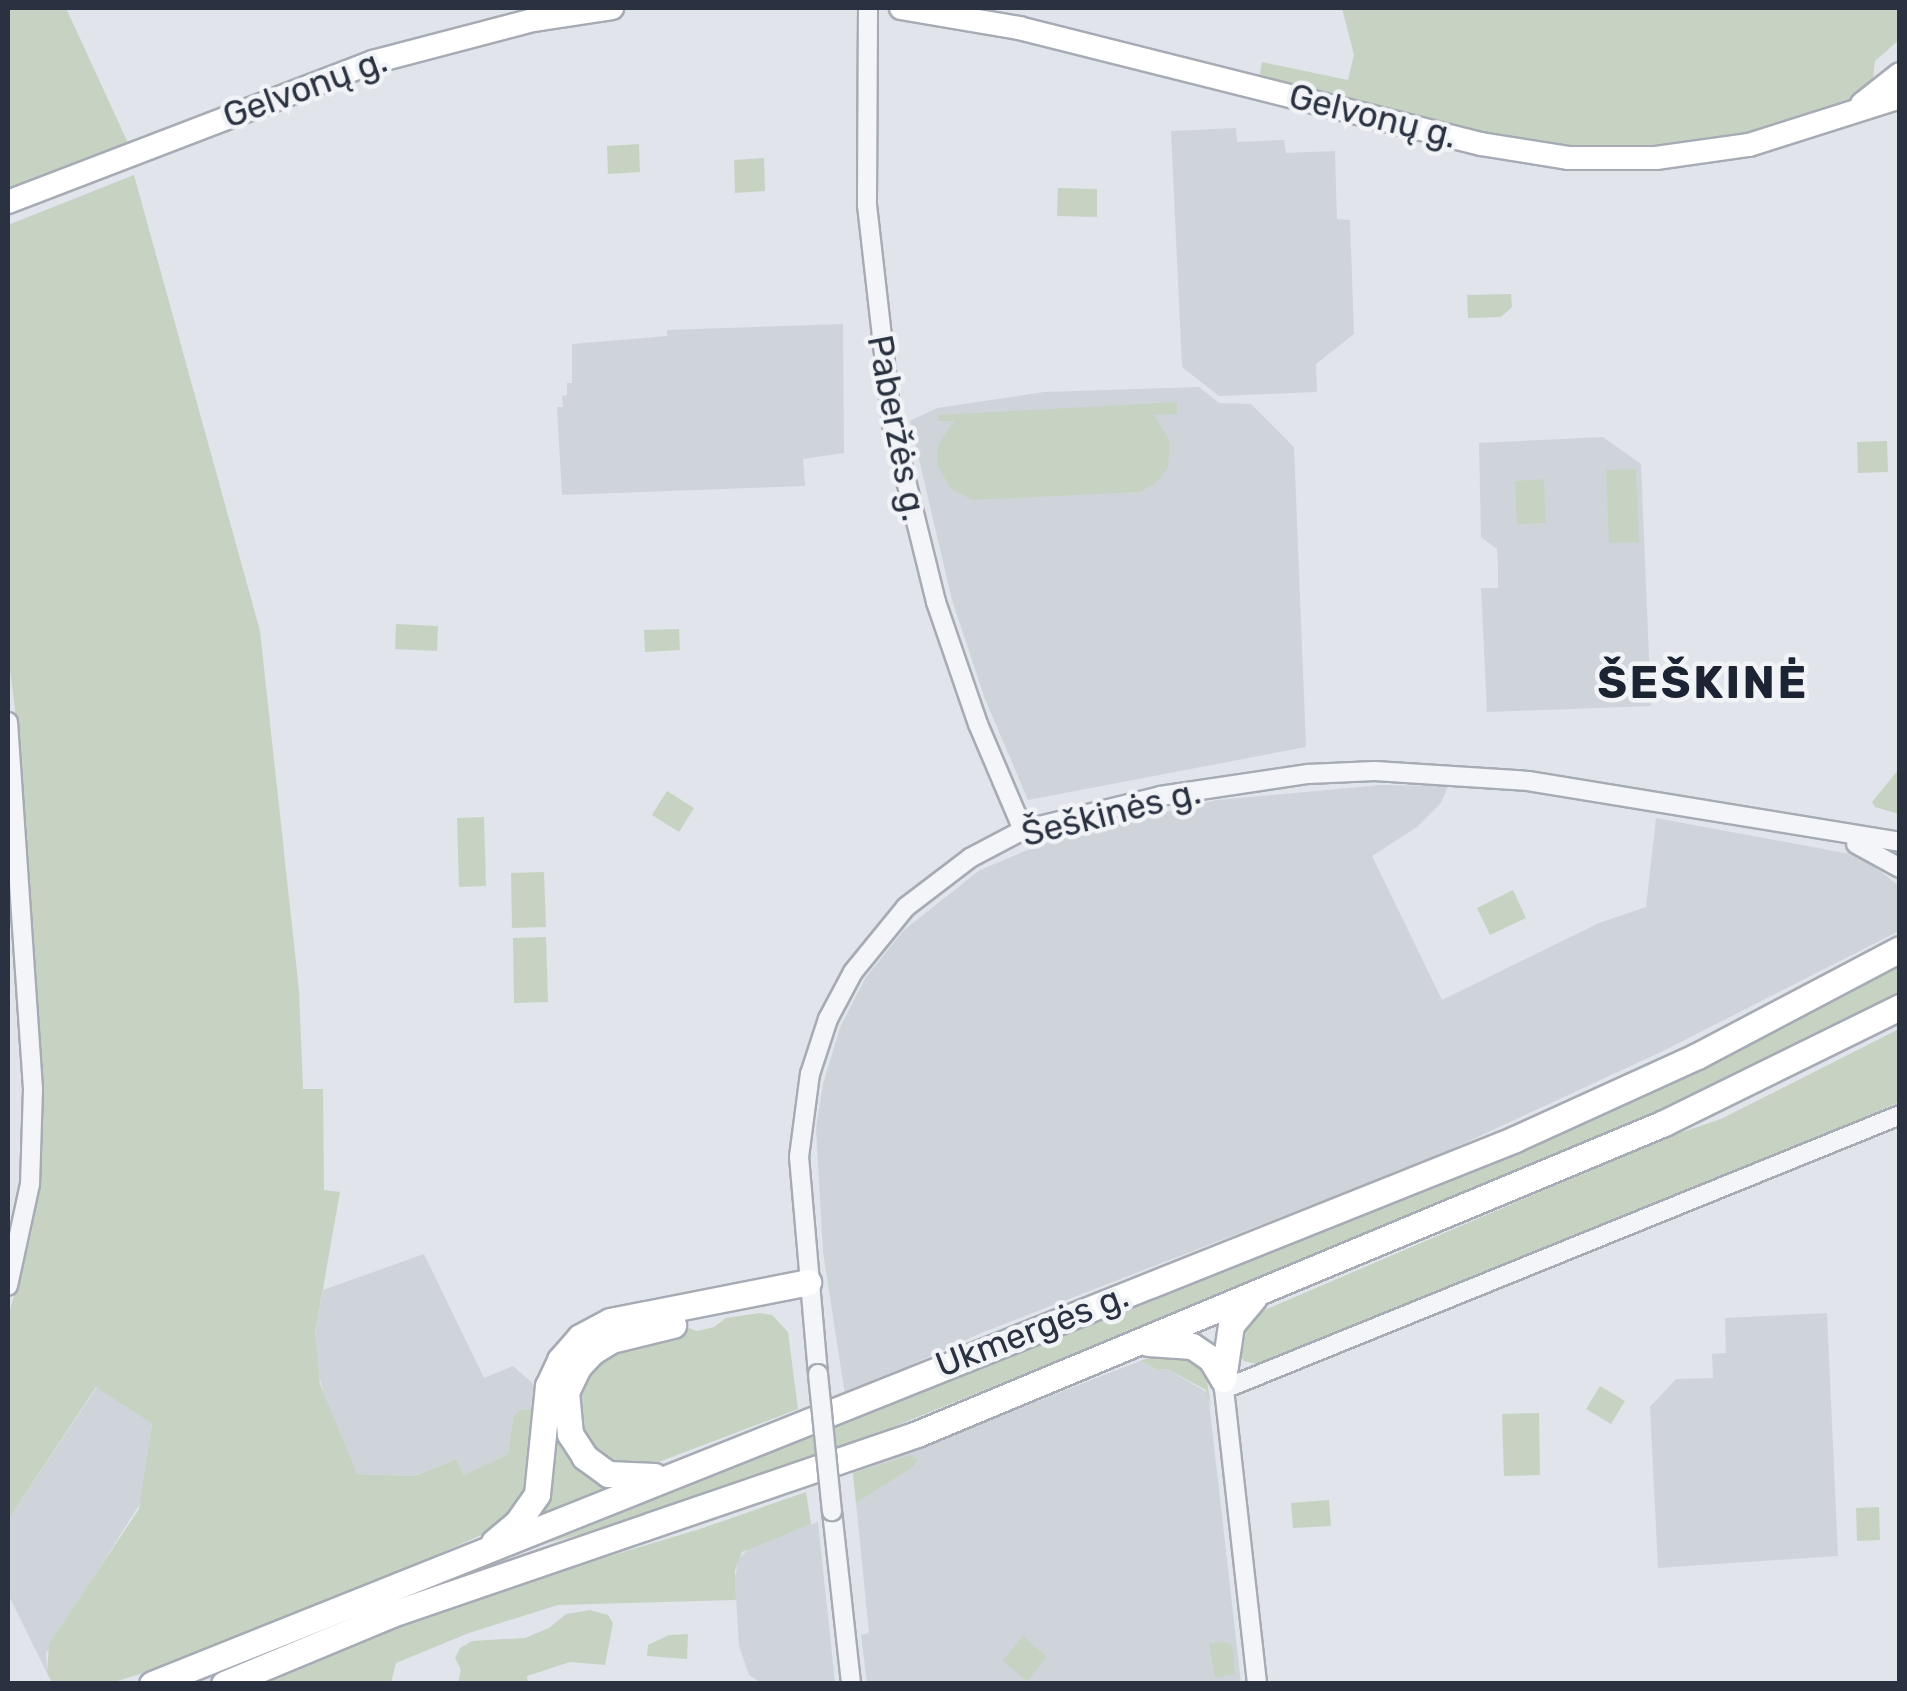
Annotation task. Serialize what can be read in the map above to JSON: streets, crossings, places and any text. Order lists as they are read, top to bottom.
{
  "streets": {
    "highway": ["Ukmergės g."],
    "main road": ["Gelvonų g."],
    "street": ["Paberžės g.", "Šeškinės g."]
  },
  "crossings": [
    ["Paberžės g.", "Šeškinės g."]
  ],
  "districts": ["ŠEŠKINĖ"]
}
